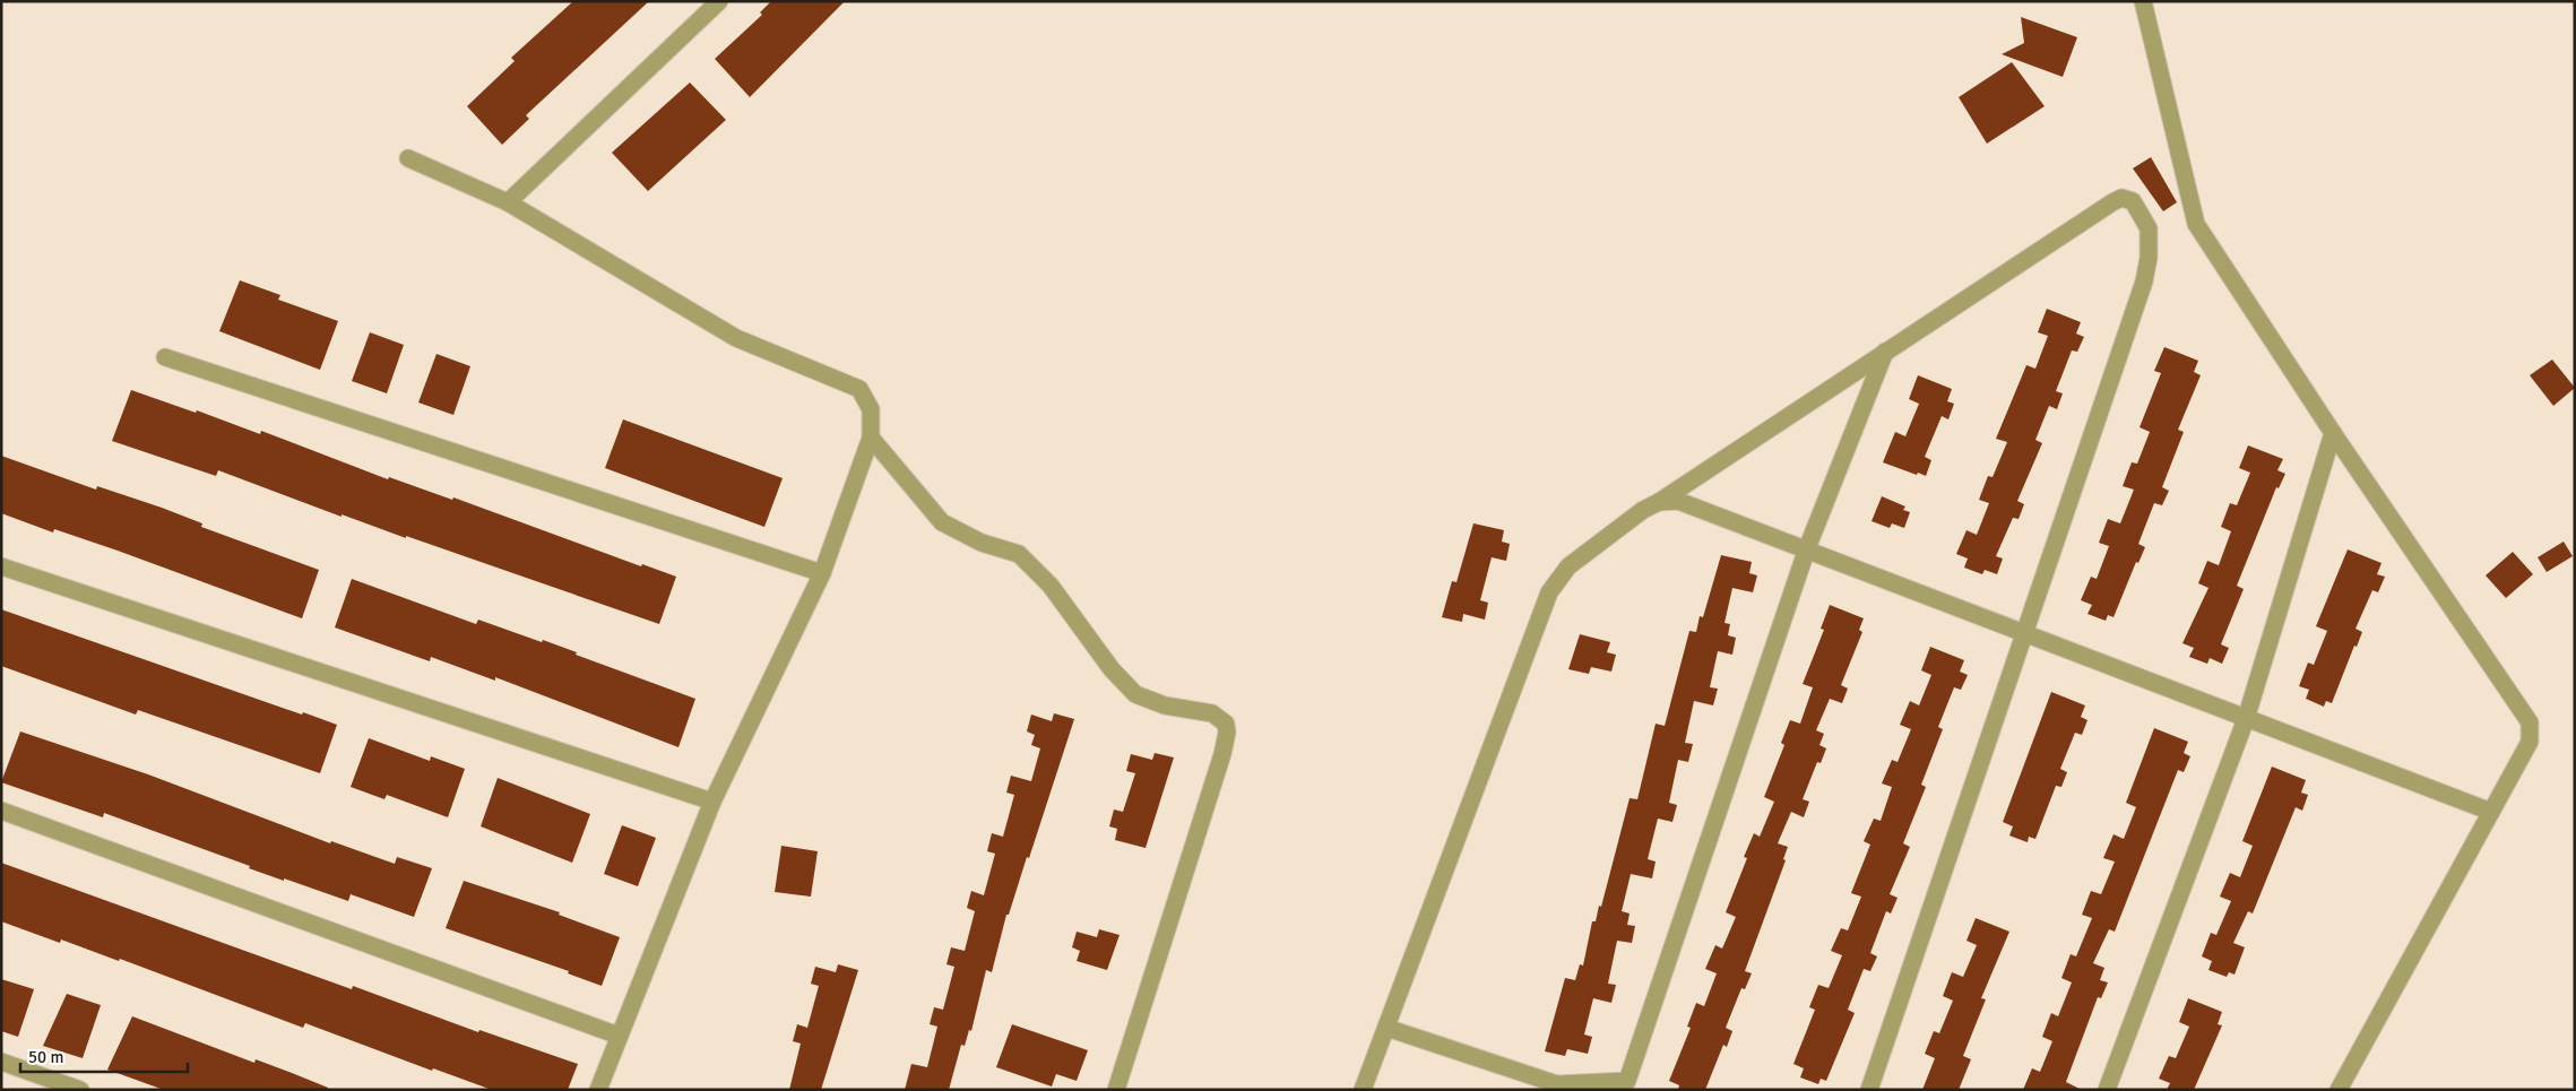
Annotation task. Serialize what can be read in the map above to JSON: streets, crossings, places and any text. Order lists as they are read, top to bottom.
{
  "scale_bar": "50 m"
}
